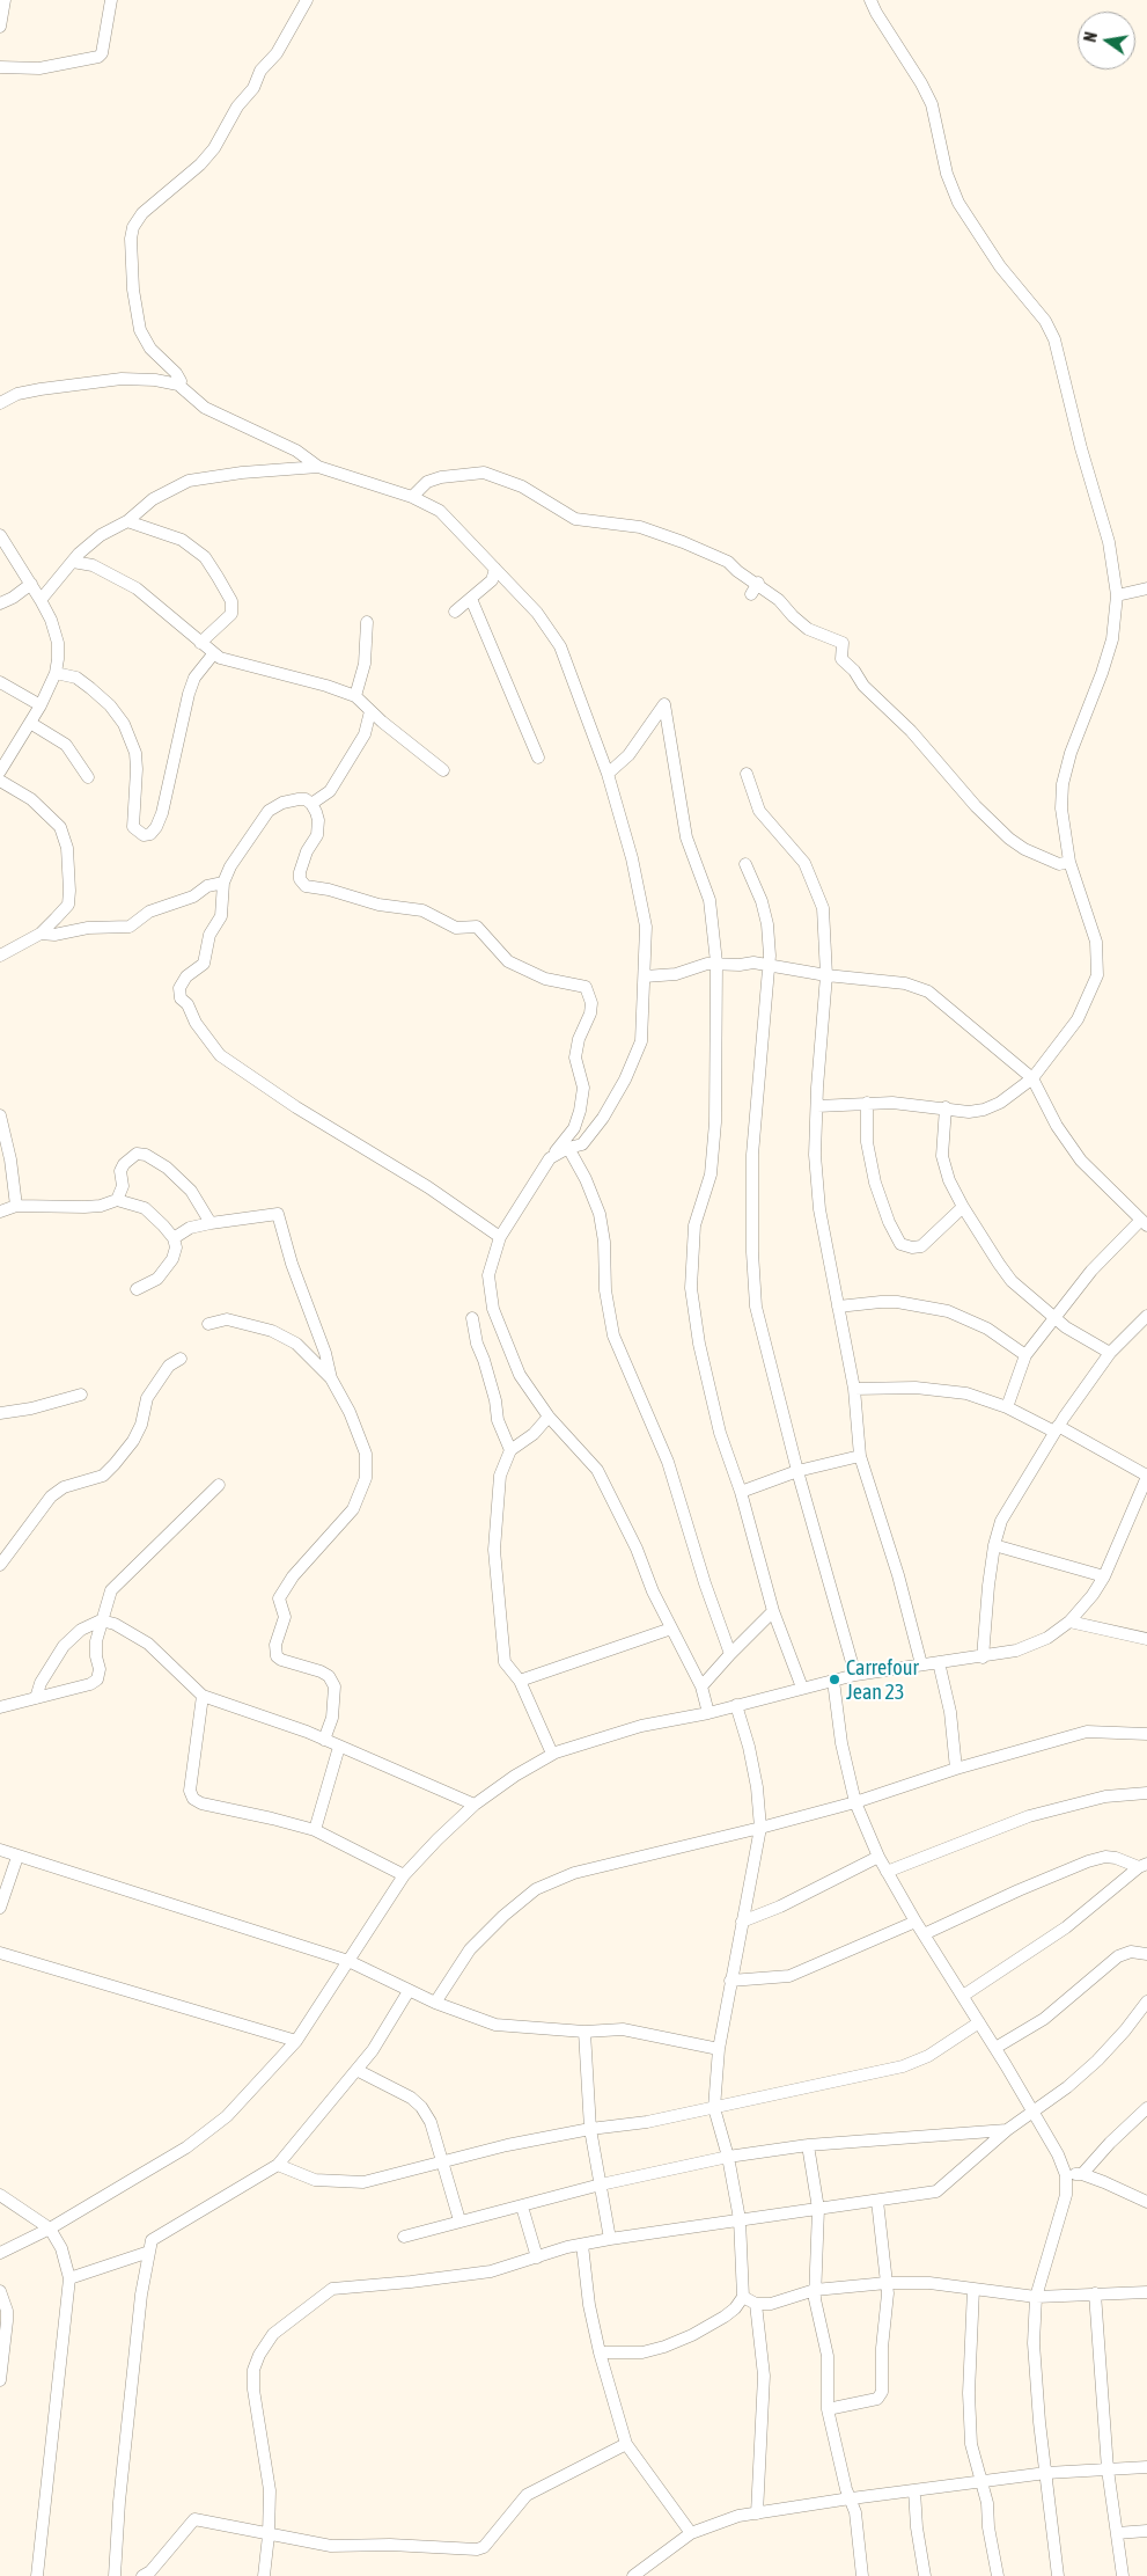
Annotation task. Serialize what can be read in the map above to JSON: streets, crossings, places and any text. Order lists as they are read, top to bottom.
{
  "places": ["Carrefour Jean 23"],
  "north": "left"
}
